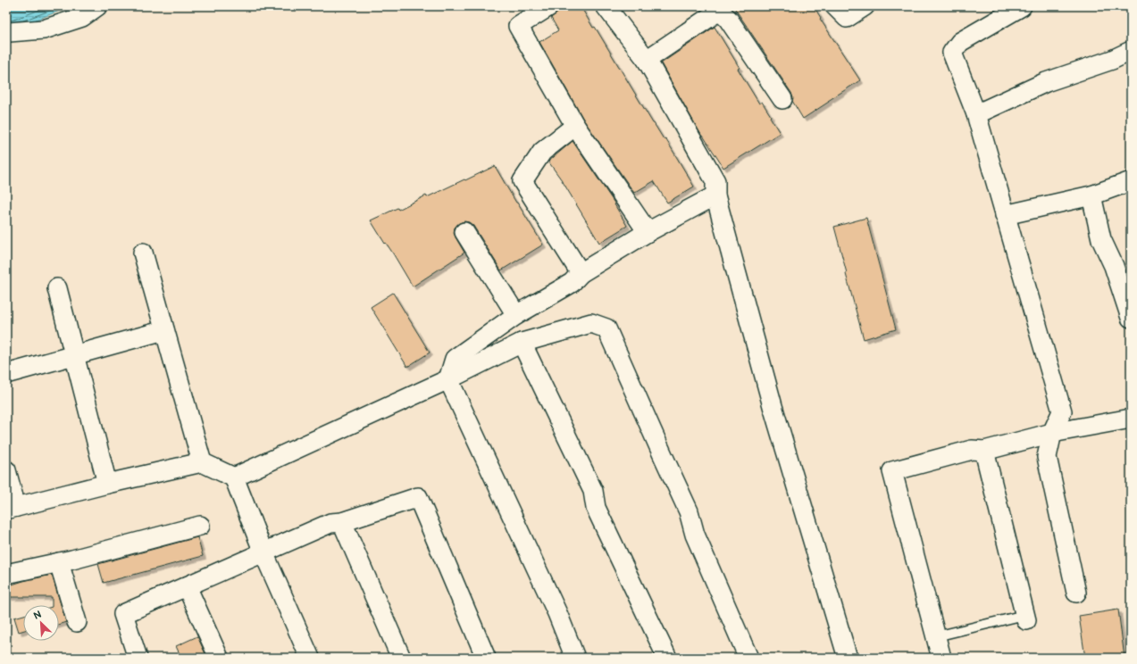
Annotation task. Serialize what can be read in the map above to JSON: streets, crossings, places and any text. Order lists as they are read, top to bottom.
{
  "north": "top left"
}
